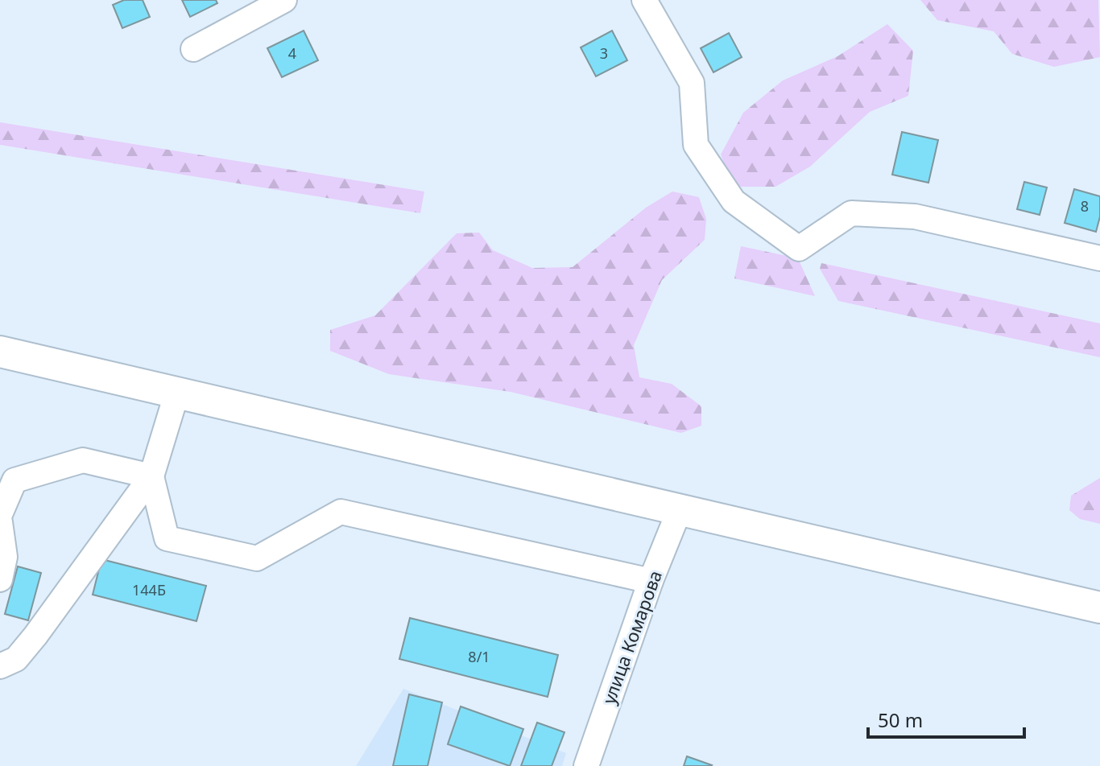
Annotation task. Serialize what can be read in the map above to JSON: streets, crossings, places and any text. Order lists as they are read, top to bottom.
{
  "streets": {
    "street": ["улица Комарова"]
  },
  "house_numbers": [
    "4",
    "3",
    "8",
    "144Б",
    "8/1"
  ],
  "scale_bar": "50 m"
}
